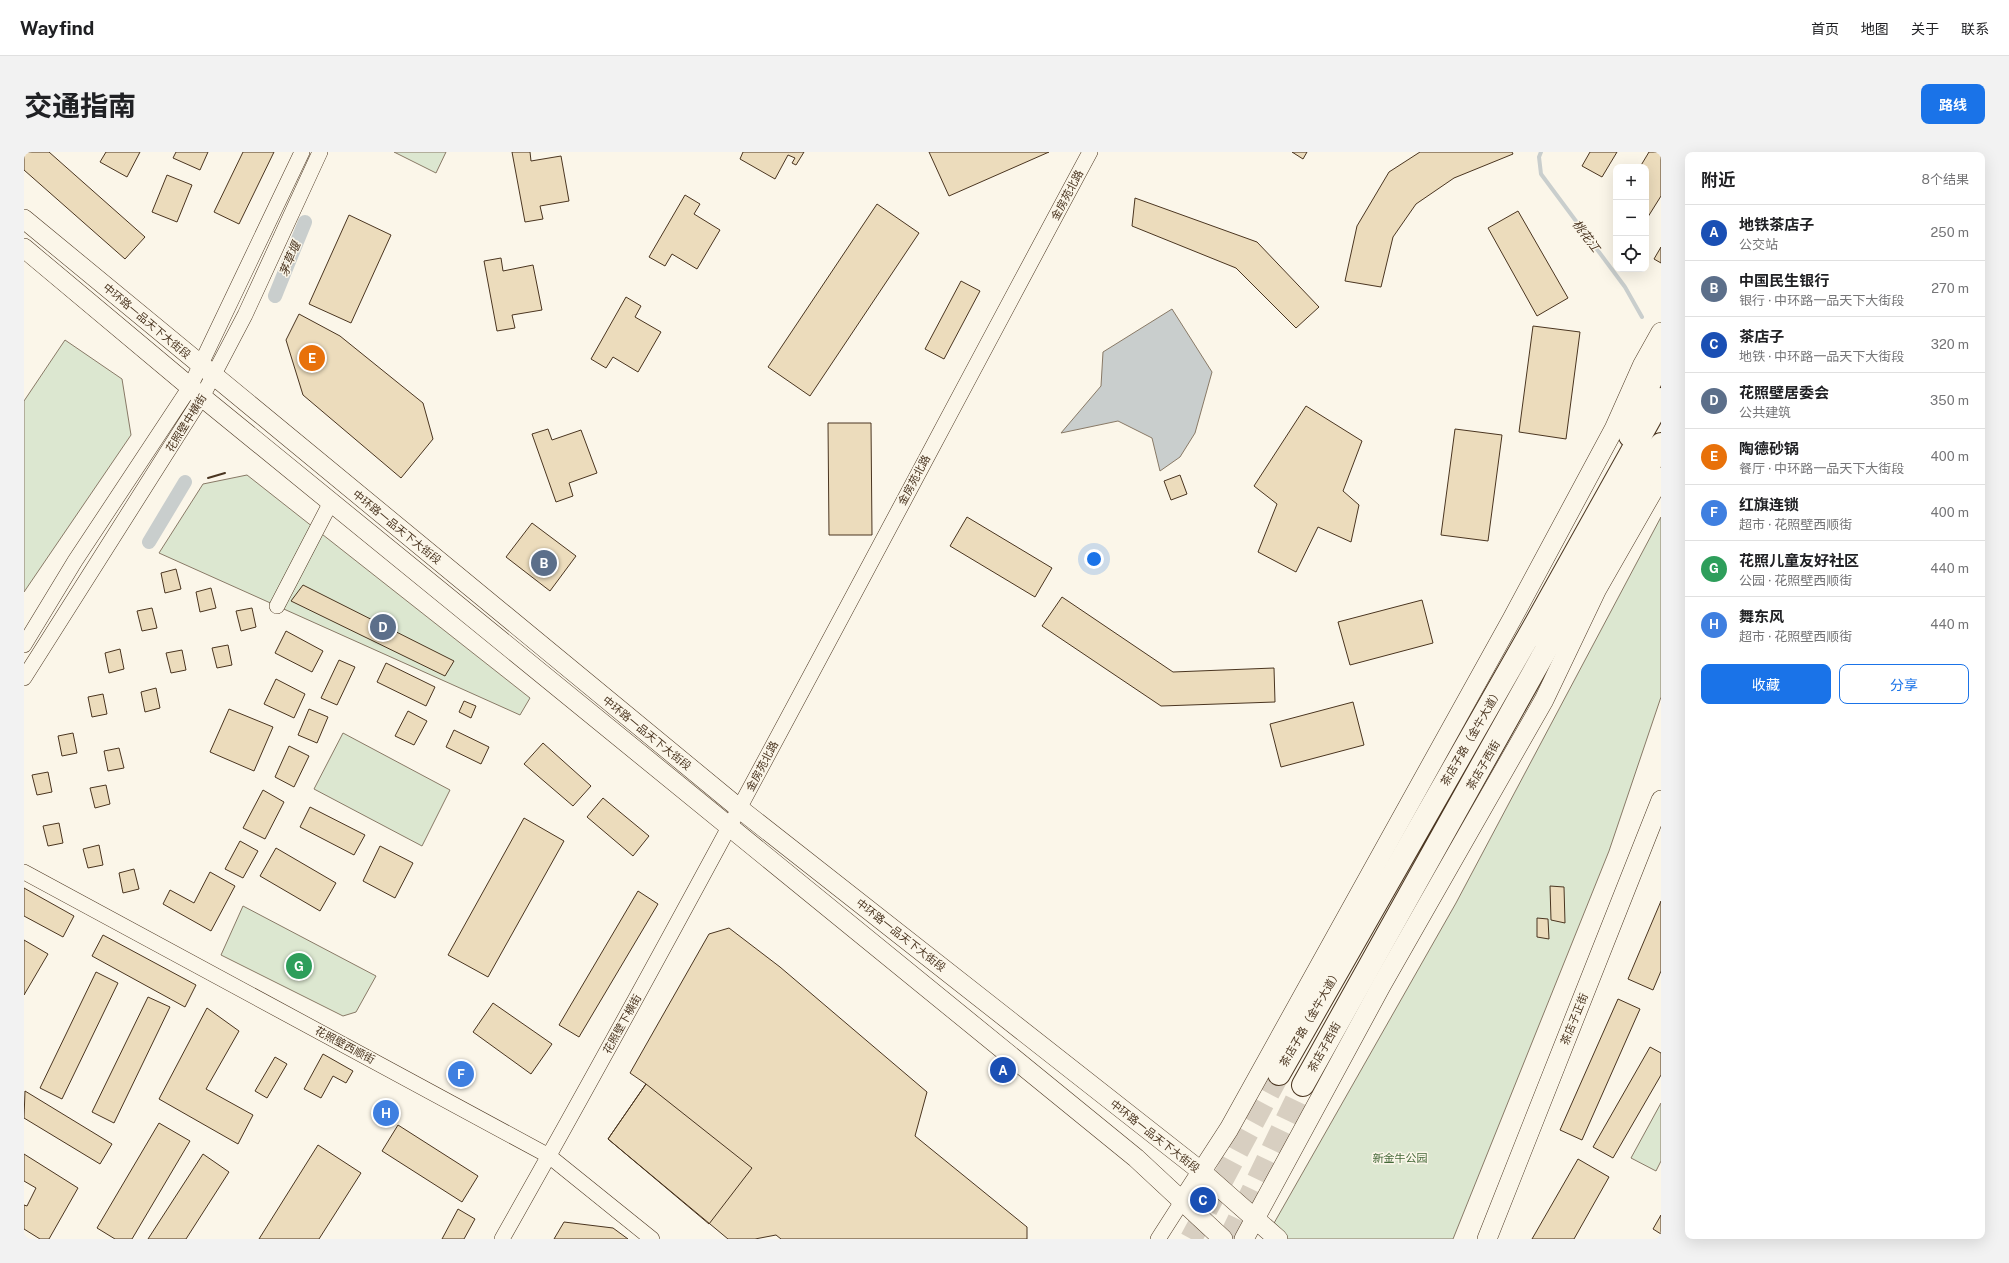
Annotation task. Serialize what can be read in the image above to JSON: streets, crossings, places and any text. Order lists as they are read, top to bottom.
{
  "streets": {
    "highway": ["茶店子路（金牛大道）", "茶店子西街"],
    "main road": ["中环路一品天下大街段", "茶店子正街"],
    "street": [
      "金房苑北路",
      "花照壁中横街",
      "花照壁下横街",
      "花照壁西顺街"
    ]
  },
  "crossings": [
    ["金房苑北路", "中环路一品天下大街段"],
    ["金房苑北路", "花照壁下横街"],
    ["中环路一品天下大街段", "花照壁中横街"],
    ["中环路一品天下大街段", "花照壁下横街"],
    ["花照壁下横街", "花照壁西顺街"]
  ],
  "water": ["桃花江", "茅草堰"],
  "parks": ["新金牛公园"],
  "page": {
    "header": "Wayfind",
    "nav": [
      "首页",
      "地图",
      "关于",
      "联系"
    ],
    "title": "交通指南",
    "buttons": [
      "路线",
      ["收藏", "分享"]
    ],
    "heading": ["附近", "8个结果"],
    "map_buttons": ["+", "−"],
    "list": [
      {
        "mark": "A",
        "name": "地铁茶店子",
        "note": "公交站",
        "value": "250 m"
      },
      {
        "mark": "B",
        "name": "中国民生银行",
        "note": "银行 · 中环路一品天下大街段",
        "value": "270 m"
      },
      {
        "mark": "C",
        "name": "茶店子",
        "note": "地铁 · 中环路一品天下大街段",
        "value": "320 m"
      },
      {
        "mark": "D",
        "name": "花照壁居委会",
        "note": "公共建筑",
        "value": "350 m"
      },
      {
        "mark": "E",
        "name": "陶德砂锅",
        "note": "餐厅 · 中环路一品天下大街段",
        "value": "400 m"
      },
      {
        "mark": "F",
        "name": "红旗连锁",
        "note": "超市 · 花照壁西顺街",
        "value": "400 m"
      },
      {
        "mark": "G",
        "name": "花照儿童友好社区",
        "note": "公园 · 花照壁西顺街",
        "value": "440 m"
      },
      {
        "mark": "H",
        "name": "舞东风",
        "note": "超市 · 花照壁西顺街",
        "value": "440 m"
      }
    ],
    "pins": [
      "E",
      "B",
      "D",
      "G",
      "A",
      "F",
      "H",
      "C"
    ]
  }
}
